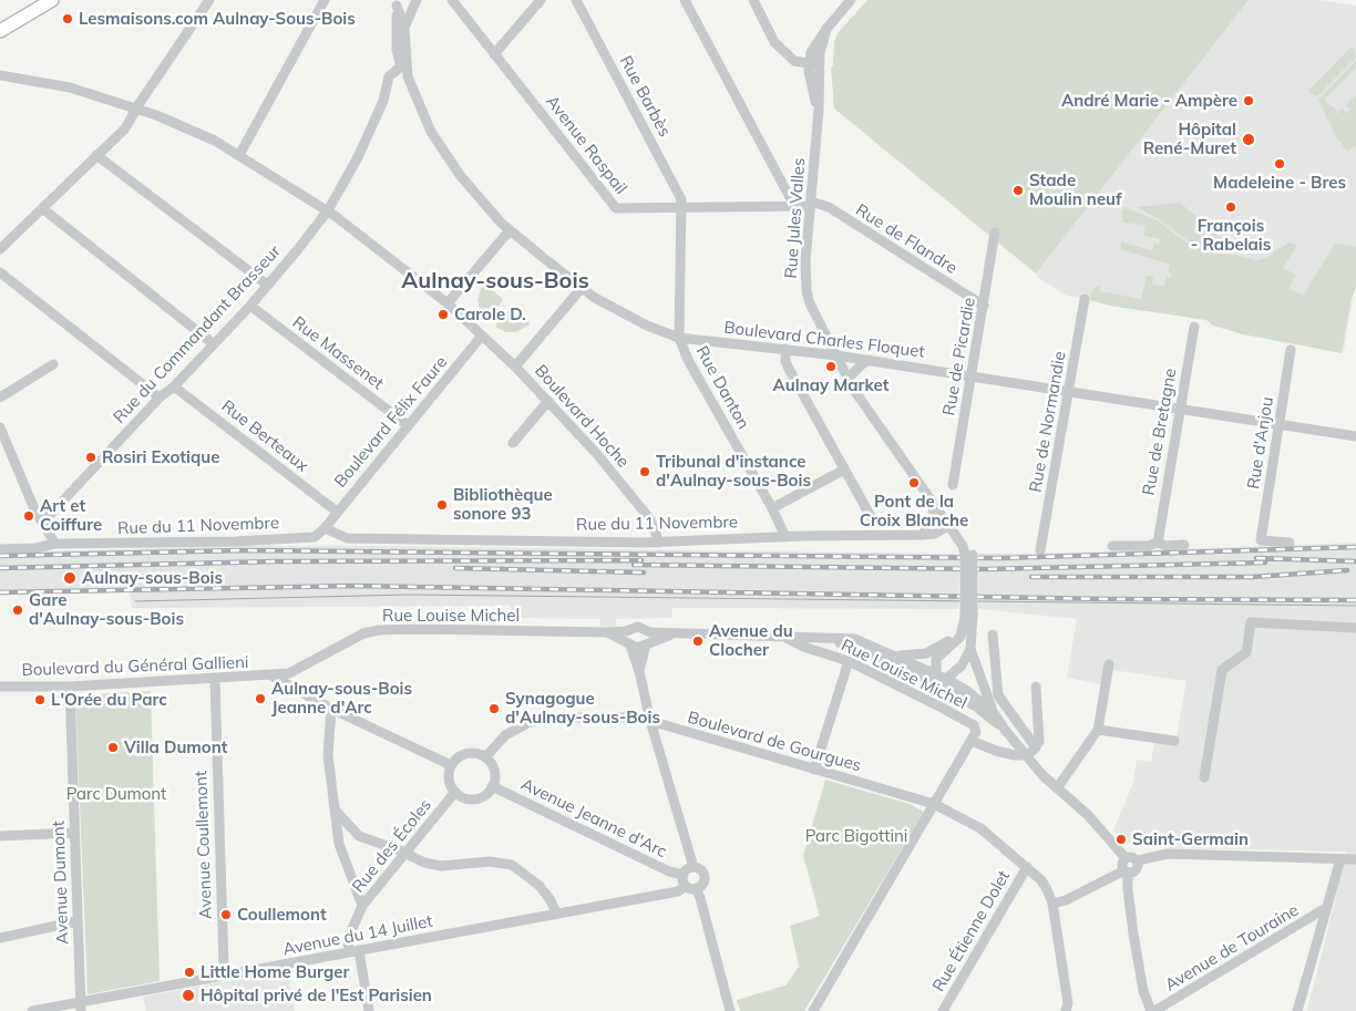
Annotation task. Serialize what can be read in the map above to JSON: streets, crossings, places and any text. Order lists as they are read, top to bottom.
{
  "streets": {
    "street": [
      "Rue Barbès",
      "Avenue Raspail",
      "Rue Jules Valles",
      "Rue de Flandre",
      "Rue du Commandant Brasseur",
      "Boulevard Charles Floquet",
      "Rue Massenet",
      "Rue de Picardie",
      "Rue Danton",
      "Boulevard Hoche",
      "Boulevard Félix Faure",
      "Rue de Normandie",
      "Rue de Bretagne",
      "Rue Berteaux",
      "Rue d'Anjou",
      "Rue du 11 Novembre",
      "Rue Louise Michel",
      "Boulevard du Général Gallieni",
      "Boulevard de Gourgues",
      "Avenue Jeanne d'Arc",
      "Avenue Coullemont",
      "Rue des Écoles",
      "Avenue Dumont",
      "Rue Étienne Dolet",
      "Avenue du 14 Juillet",
      "Avenue de Touraine"
    ]
  },
  "crossings": [
    ["Rue Barbès", "Avenue Raspail"],
    ["Rue Barbès", "Rue Danton"],
    ["Avenue Raspail", "Rue Jules Valles"],
    ["Avenue Raspail", "Rue de Flandre"],
    ["Avenue Raspail", "Rue Danton"],
    ["Rue Jules Valles", "Rue de Flandre"],
    ["Rue Jules Valles", "Boulevard Charles Floquet"],
    ["Rue Jules Valles", "Rue du 11 Novembre"],
    ["Rue de Flandre", "Rue de Picardie"],
    ["Rue du Commandant Brasseur", "Boulevard Charles Floquet"],
    ["Rue du Commandant Brasseur", "Rue Massenet"],
    ["Rue du Commandant Brasseur", "Boulevard Hoche"],
    ["Rue du Commandant Brasseur", "Rue Berteaux"],
    ["Boulevard Charles Floquet", "Rue de Picardie"],
    ["Boulevard Charles Floquet", "Rue Danton"],
    ["Boulevard Charles Floquet", "Rue de Normandie"],
    ["Boulevard Charles Floquet", "Rue de Bretagne"],
    ["Boulevard Charles Floquet", "Rue d'Anjou"],
    ["Rue Massenet", "Boulevard Félix Faure"],
    ["Rue Danton", "Rue du 11 Novembre"],
    ["Boulevard Hoche", "Boulevard Félix Faure"],
    ["Boulevard Hoche", "Rue du 11 Novembre"],
    ["Boulevard Félix Faure", "Rue Berteaux"],
    ["Boulevard Félix Faure", "Rue du 11 Novembre"],
    ["Rue Louise Michel", "Boulevard du Général Gallieni"],
    ["Boulevard du Général Gallieni", "Avenue Coullemont"],
    ["Boulevard du Général Gallieni", "Avenue Dumont"],
    ["Boulevard de Gourgues", "Avenue Jeanne d'Arc"],
    ["Boulevard de Gourgues", "Rue des Écoles"],
    ["Boulevard de Gourgues", "Rue Étienne Dolet"],
    ["Avenue Jeanne d'Arc", "Rue des Écoles"],
    ["Avenue Jeanne d'Arc", "Avenue du 14 Juillet"],
    ["Avenue Coullemont", "Avenue du 14 Juillet"],
    ["Rue des Écoles", "Avenue du 14 Juillet"],
    ["Avenue Dumont", "Avenue du 14 Juillet"]
  ],
  "districts": ["Aulnay-sous-Bois"],
  "parks": ["Parc Dumont", "Parc Bigottini"],
  "places": [
    "Lesmaisons.com Aulnay-Sous-Bois",
    "André Marie - Ampère",
    "Hôpital René-Muret",
    "Madeleine - Bres",
    "Stade Moulin neuf",
    "François - Rabelais",
    "Carole D.",
    "Aulnay Market",
    "Rosiri Exotique",
    "Tribunal d'instance d'Aulnay-sous-Bois",
    "Pont de la Croix Blanche",
    "Bibliothèque sonore 93",
    "Art et Coiffure",
    "Aulnay-sous-Bois",
    "Gare d'Aulnay-sous-Bois",
    "Avenue du Clocher",
    "Aulnay-sous-Bois Jeanne d'Arc",
    "L'Orée du Parc",
    "Synagogue d'Aulnay-sous-Bois",
    "Villa Dumont",
    "Saint-Germain",
    "Coullemont",
    "Little Home Burger",
    "Hôpital privé de l'Est Parisien"
  ]
}
